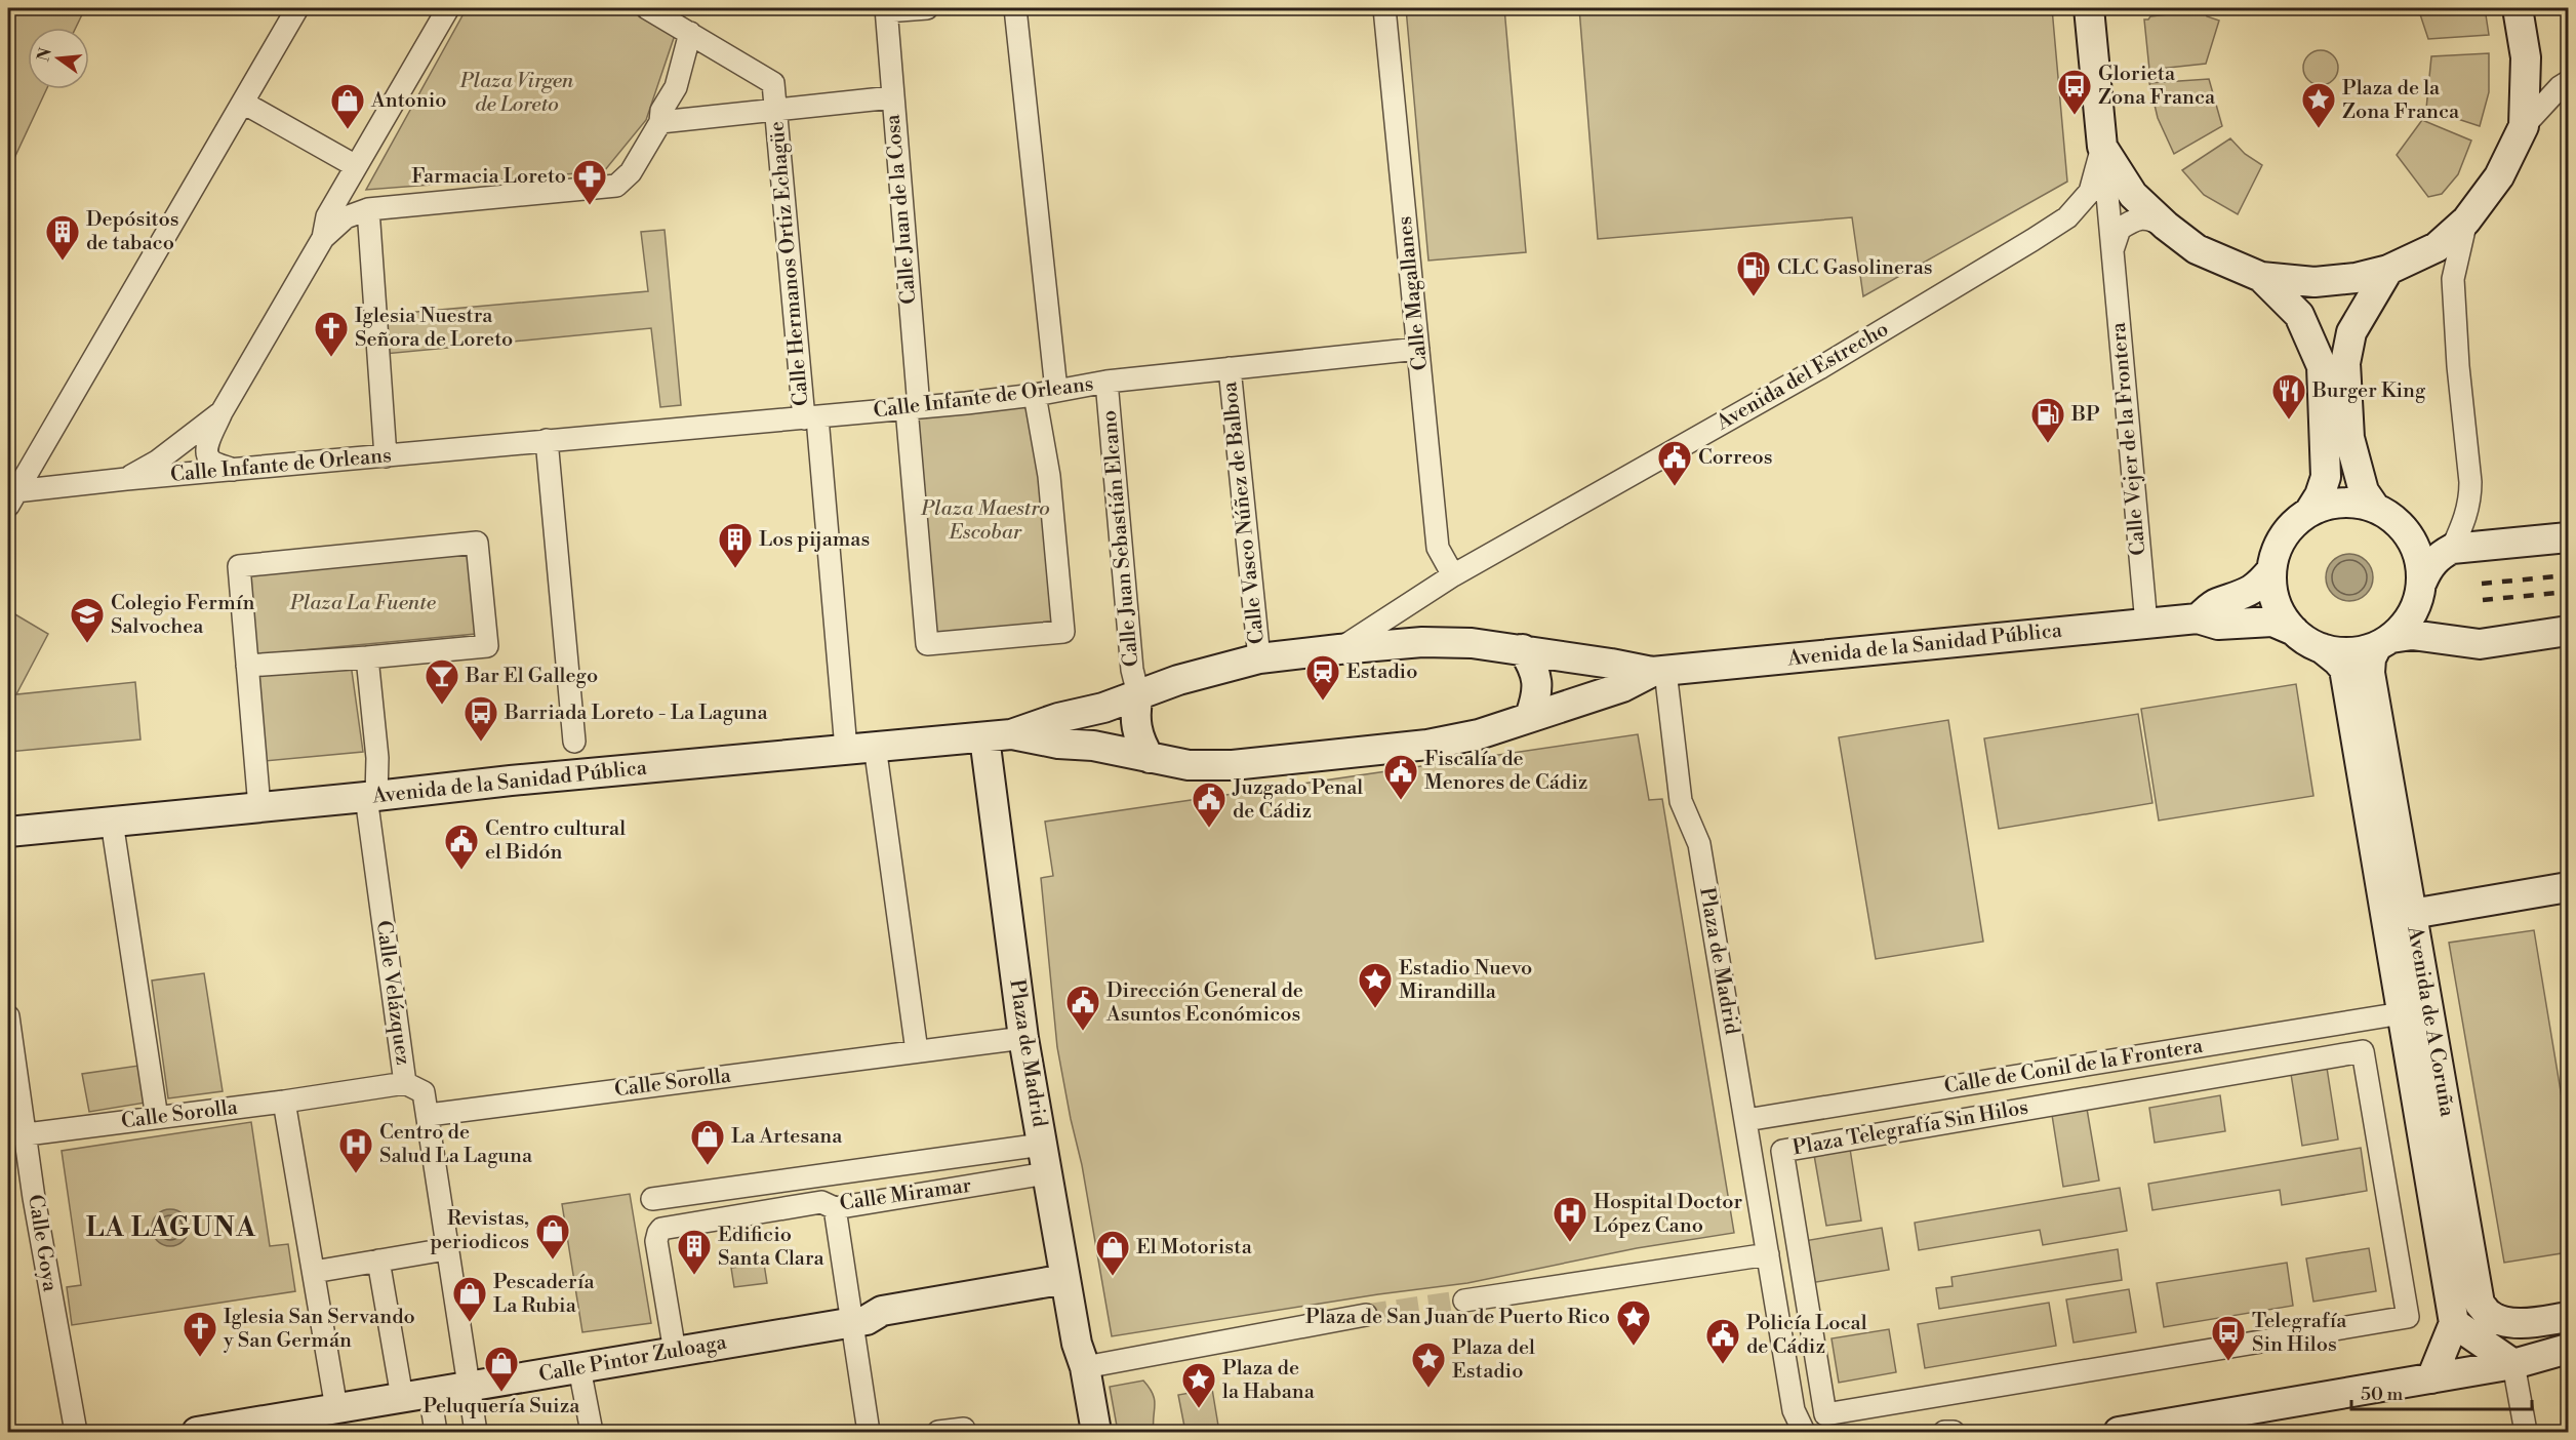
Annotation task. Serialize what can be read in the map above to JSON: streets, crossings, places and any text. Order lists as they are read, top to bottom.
{
  "streets": {
    "street": [
      "Calle Juan de la Cosa",
      "Calle Hermanos Ortiz Echagüe",
      "Calle Magallanes",
      "Avenida del Estrecho",
      "Calle Infante de Orleans",
      "Calle Vejer de la Frontera",
      "Calle Vasco Núñez de Balboa",
      "Calle Juan Sebastián Elcano",
      "Avenida de la Sanidad Pública",
      "Plaza de Madrid",
      "Calle Velázquez",
      "Avenida de A Coruña",
      "Calle de Conil de la Frontera",
      "Calle Sorolla",
      "Plaza Telegrafía Sin Hilos",
      "Calle Miramar",
      "Calle Goya",
      "Calle Pintor Zuloaga"
    ]
  },
  "crossings": [
    ["Calle Juan de la Cosa", "Calle Infante de Orleans"],
    ["Calle Hermanos Ortiz Echagüe", "Calle Infante de Orleans"],
    ["Calle Hermanos Ortiz Echagüe", "Avenida de la Sanidad Pública"],
    ["Calle Magallanes", "Avenida del Estrecho"],
    ["Calle Magallanes", "Calle Infante de Orleans"],
    ["Avenida del Estrecho", "Calle Vejer de la Frontera"],
    ["Avenida del Estrecho", "Avenida de la Sanidad Pública"],
    ["Calle Infante de Orleans", "Calle Vasco Núñez de Balboa"],
    ["Calle Infante de Orleans", "Calle Juan Sebastián Elcano"],
    ["Calle Vejer de la Frontera", "Avenida de la Sanidad Pública"],
    ["Calle Vasco Núñez de Balboa", "Avenida de la Sanidad Pública"],
    ["Calle Juan Sebastián Elcano", "Avenida de la Sanidad Pública"],
    ["Avenida de la Sanidad Pública", "Plaza de Madrid"],
    ["Avenida de la Sanidad Pública", "Calle Velázquez"],
    ["Avenida de la Sanidad Pública", "Avenida de A Coruña"],
    ["Plaza de Madrid", "Calle de Conil de la Frontera"],
    ["Plaza de Madrid", "Calle Sorolla"],
    ["Plaza de Madrid", "Calle Miramar"],
    ["Plaza de Madrid", "Calle Pintor Zuloaga"],
    ["Calle Velázquez", "Calle Sorolla"],
    ["Calle Velázquez", "Calle Pintor Zuloaga"],
    ["Avenida de A Coruña", "Calle de Conil de la Frontera"],
    ["Calle Sorolla", "Calle Goya"],
    ["Calle Miramar", "Calle Pintor Zuloaga"]
  ],
  "districts": ["LA LAGUNA"],
  "parks": ["Plaza Virgen de Loreto", "Plaza Maestro Escobar", "Plaza La Fuente"],
  "places": {
    "bus stop": ["Glorieta Zona Franca", "Barriada Loreto - La Laguna", "Telegrafía Sin Hilos"],
    "place": [
      "Plaza de la Zona Franca",
      "Estadio Nuevo Mirandilla",
      "Plaza de San Juan de Puerto Rico",
      "Plaza del Estadio",
      "Plaza de la Habana"
    ],
    "shop": [
      "Antonio",
      "La Artesana",
      "Revistas, periodicos",
      "El Motorista",
      "Pescadería La Rubia",
      "Peluquería Suiza"
    ],
    "pharmacy": ["Farmacia Loreto"],
    "building": ["Depósitos de tabaco", "Los pijamas", "Edificio Santa Clara"],
    "fuel station": ["CLC Gasolineras", "BP"],
    "church": ["Iglesia Nuestra Señora de Loreto", "Iglesia San Servando y San Germán"],
    "restaurant": ["Burger King"],
    "public building": [
      "Correos",
      "Fiscalía de Menores de Cádiz",
      "Juzgado Penal de Cádiz",
      "Centro cultural el Bidón",
      "Dirección General de Asuntos Económicos",
      "Policía Local de Cádiz"
    ],
    "school or university": ["Colegio Fermín Salvochea"],
    "station": ["Estadio"],
    "bar": ["Bar El Gallego"],
    "hospital": ["Centro de Salud La Laguna", "Hospital Doctor López Cano"]
  },
  "scale_bar": "50 m",
  "north": "left"
}
